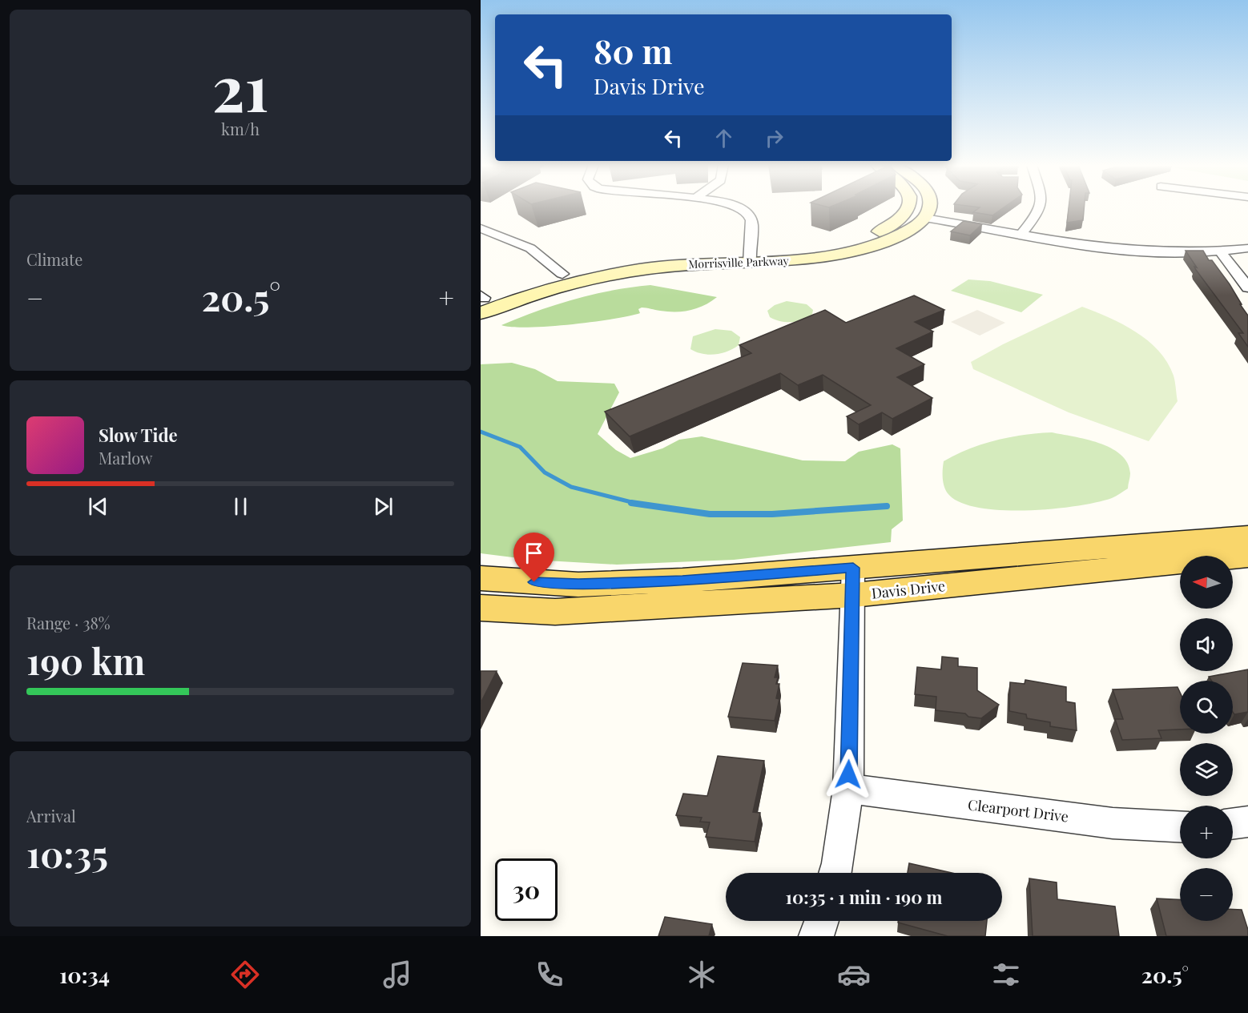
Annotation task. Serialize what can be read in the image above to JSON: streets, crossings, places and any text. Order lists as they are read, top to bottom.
{
  "streets": {
    "main road": ["Morrisville Parkway", "Davis Drive"],
    "street": ["Clearport Drive"]
  },
  "north": "left",
  "page": {
    "tile": [
      ["21", "km/h"],
      "Climate",
      ["Range · 38%", "190 km"],
      ["Arrival", "10:35"]
    ],
    "turn": ["80 m", "Davis Drive"],
    "heat": ["−", "20.5°", "+"],
    "song": ["Slow Tide", "Marlow"],
    "map_buttons": ["+", "−"],
    "limit": "30",
    "trip": "10:35 · 1 min · 190 m",
    "tabs": ["10:34", "20.5°"]
  }
}
